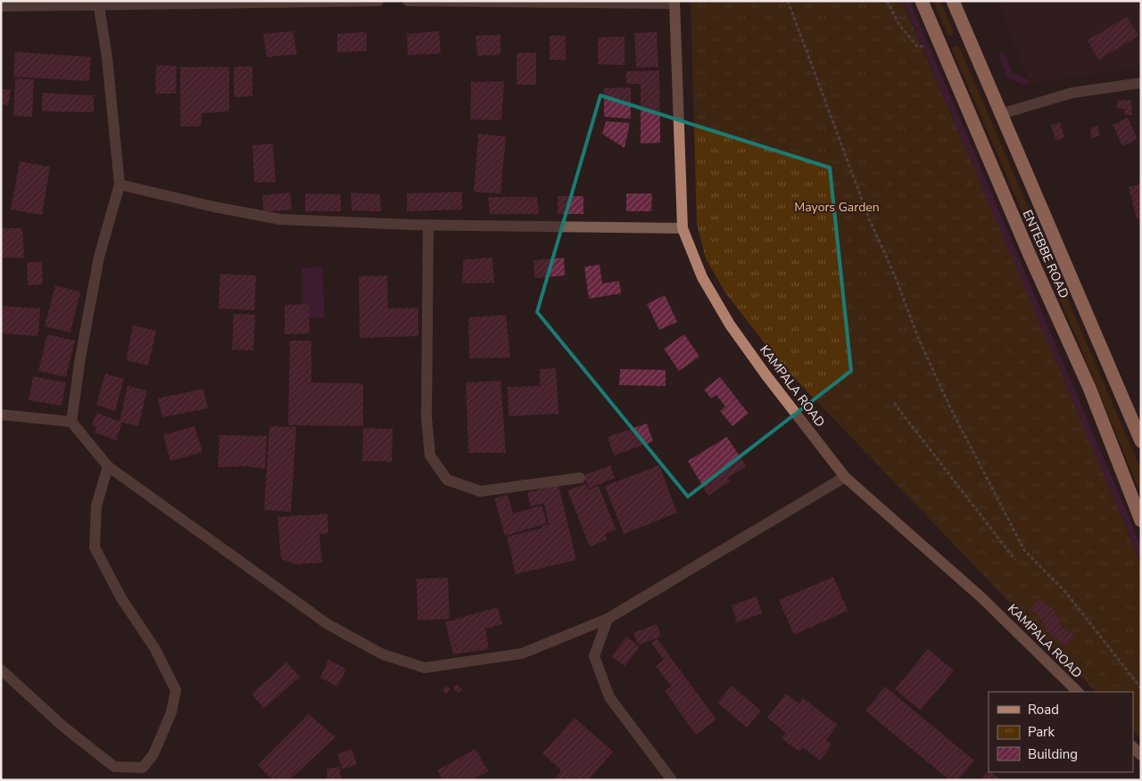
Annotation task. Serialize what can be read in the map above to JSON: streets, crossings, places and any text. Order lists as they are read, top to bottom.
{
  "streets": {
    "highway": ["ENTEBBE ROAD"],
    "main road": ["KAMPALA ROAD"]
  },
  "parks": ["Mayors Garden"],
  "legend": ["Road", "Park", "Building"]
}
